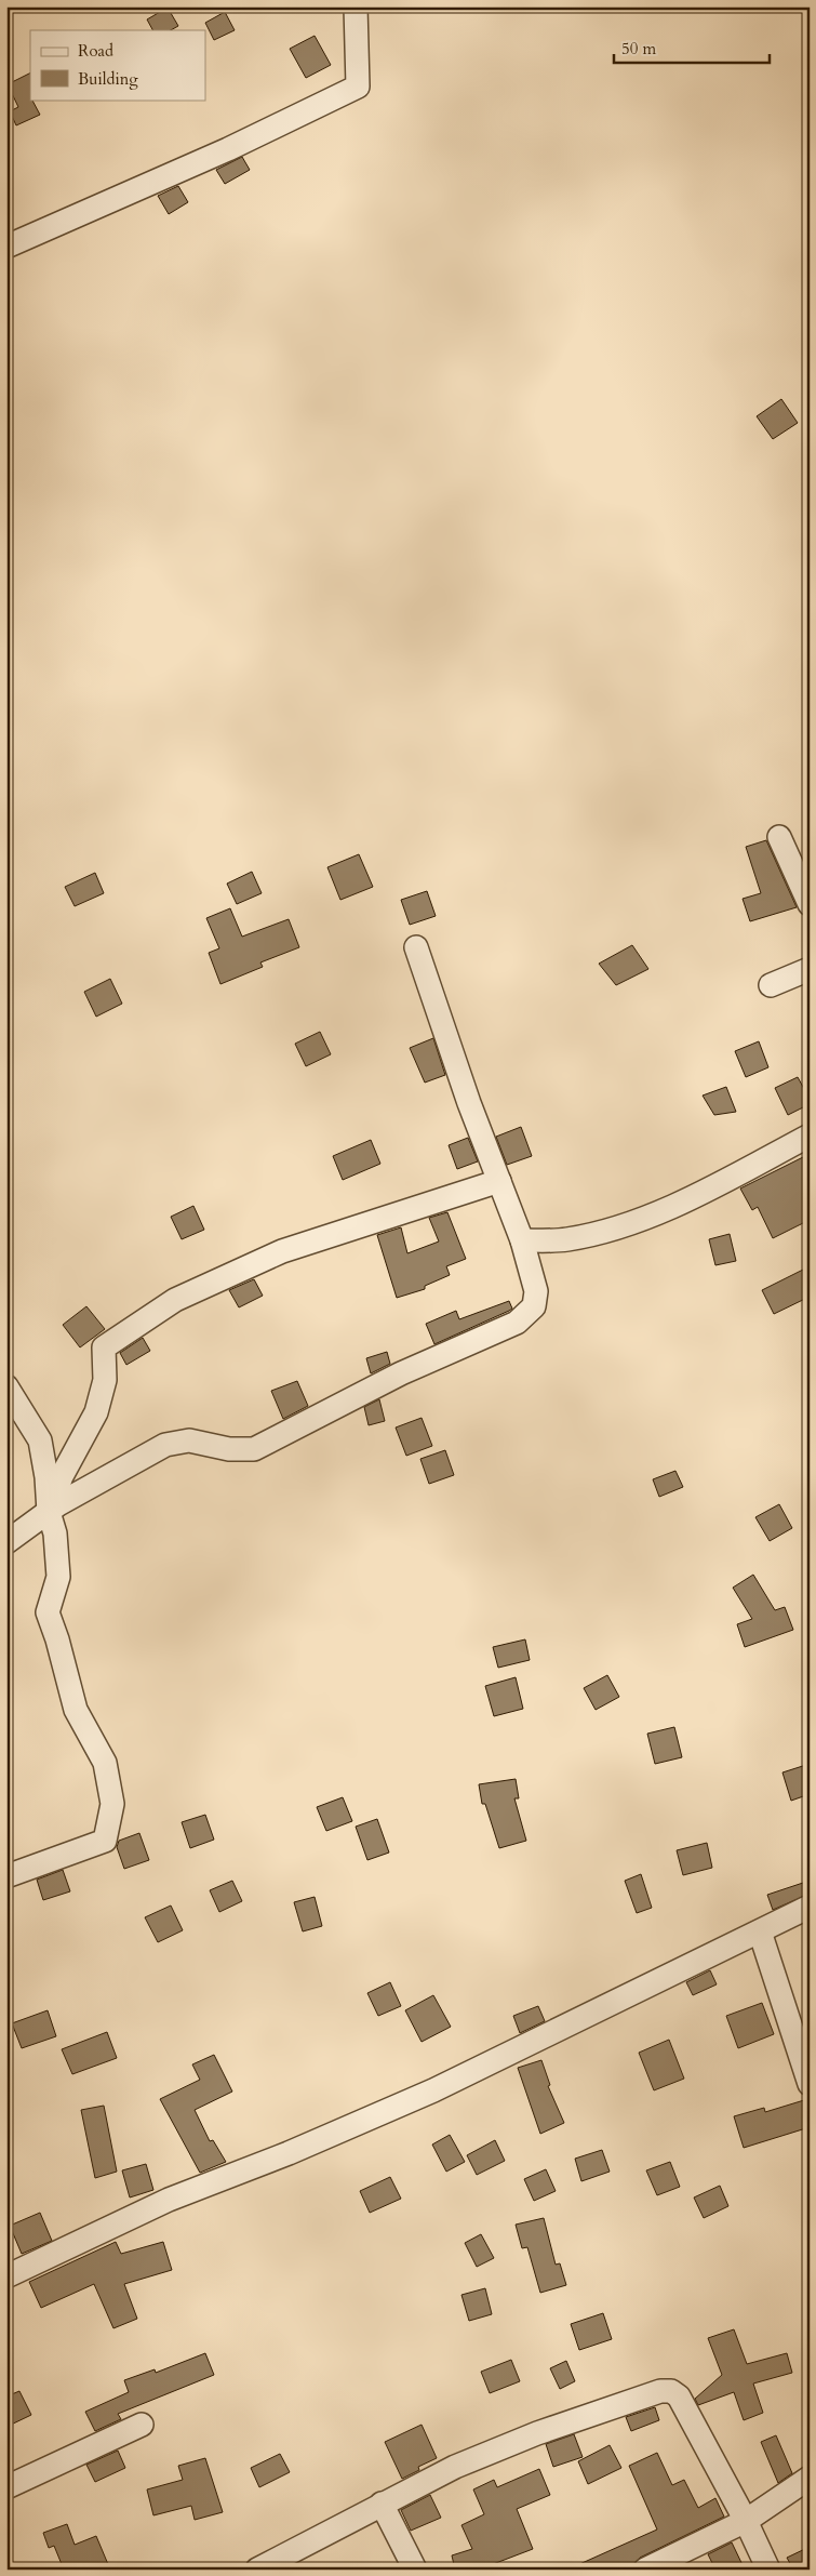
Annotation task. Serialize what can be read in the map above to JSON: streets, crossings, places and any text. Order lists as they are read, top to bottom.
{
  "legend": ["Road", "Building"],
  "scale_bar": "50 m"
}
